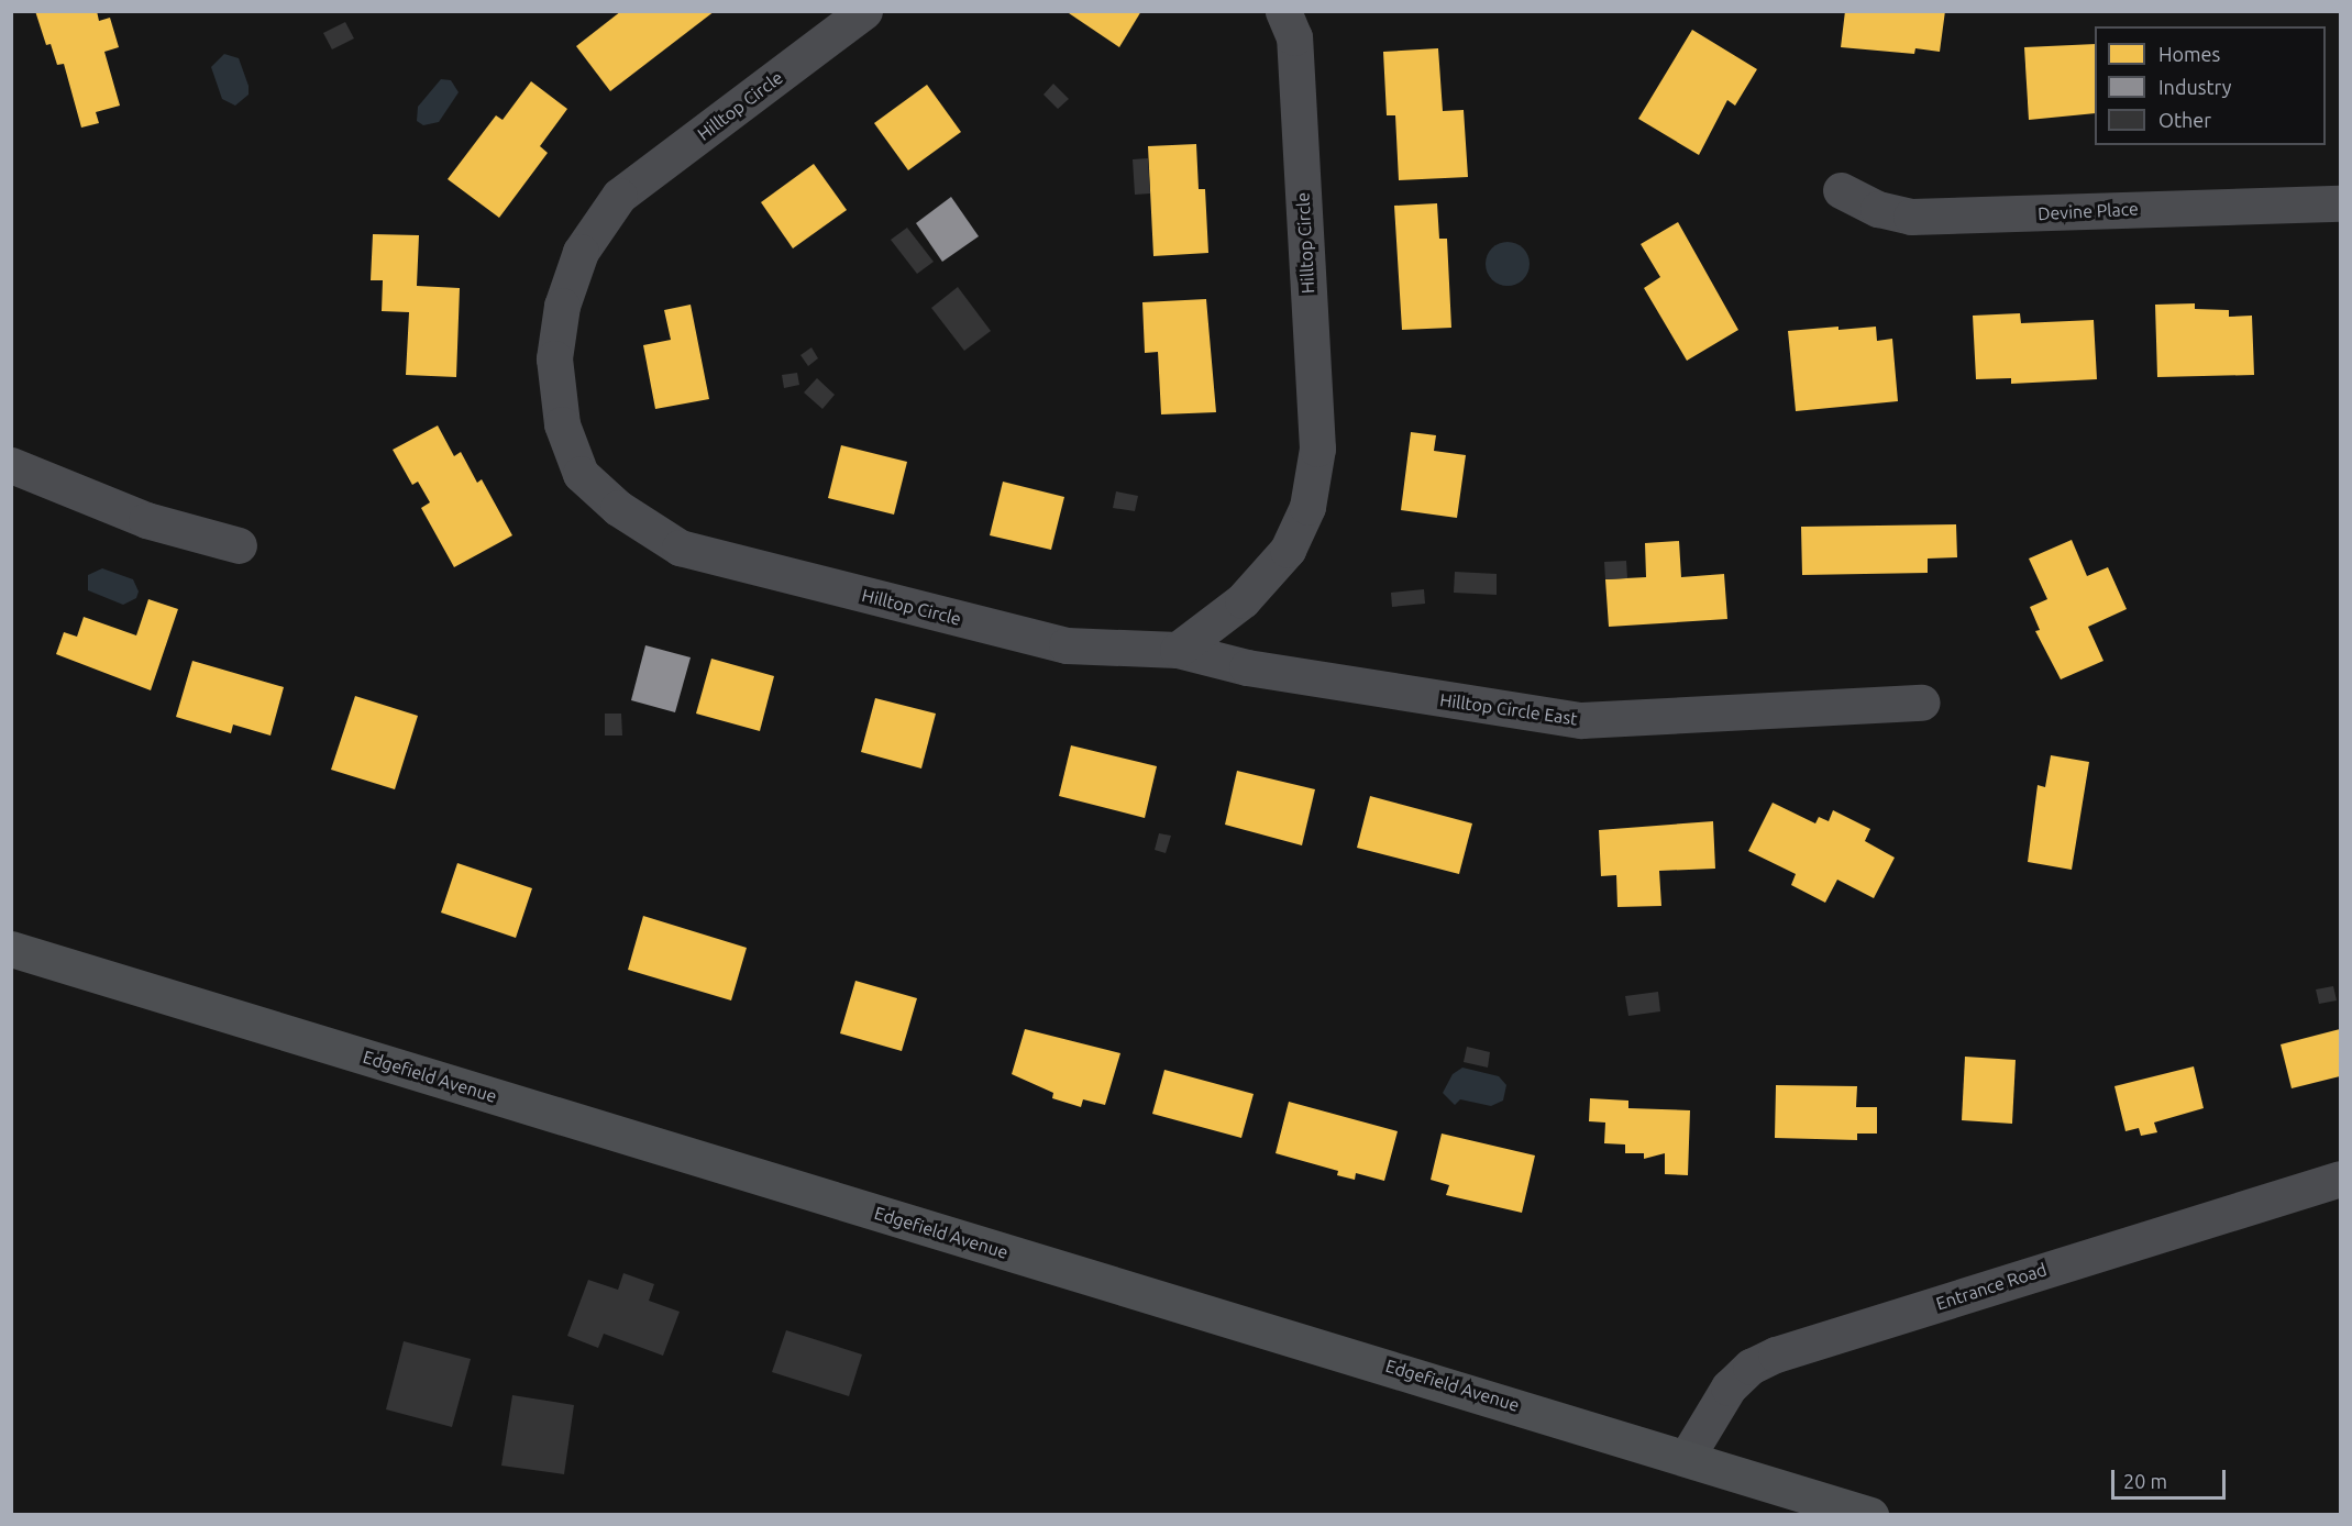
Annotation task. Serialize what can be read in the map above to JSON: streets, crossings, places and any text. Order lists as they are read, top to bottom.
{
  "streets": {
    "main road": ["Edgefield Avenue"],
    "street": [
      "Hilltop Circle",
      "Devine Place",
      "Hilltop Circle East",
      "Entrance Road"
    ]
  },
  "crossings": [
    ["Hilltop Circle", "Hilltop Circle East"],
    ["Edgefield Avenue", "Entrance Road"]
  ],
  "legend": ["Homes", "Industry", "Other"],
  "scale_bar": "20 m"
}
